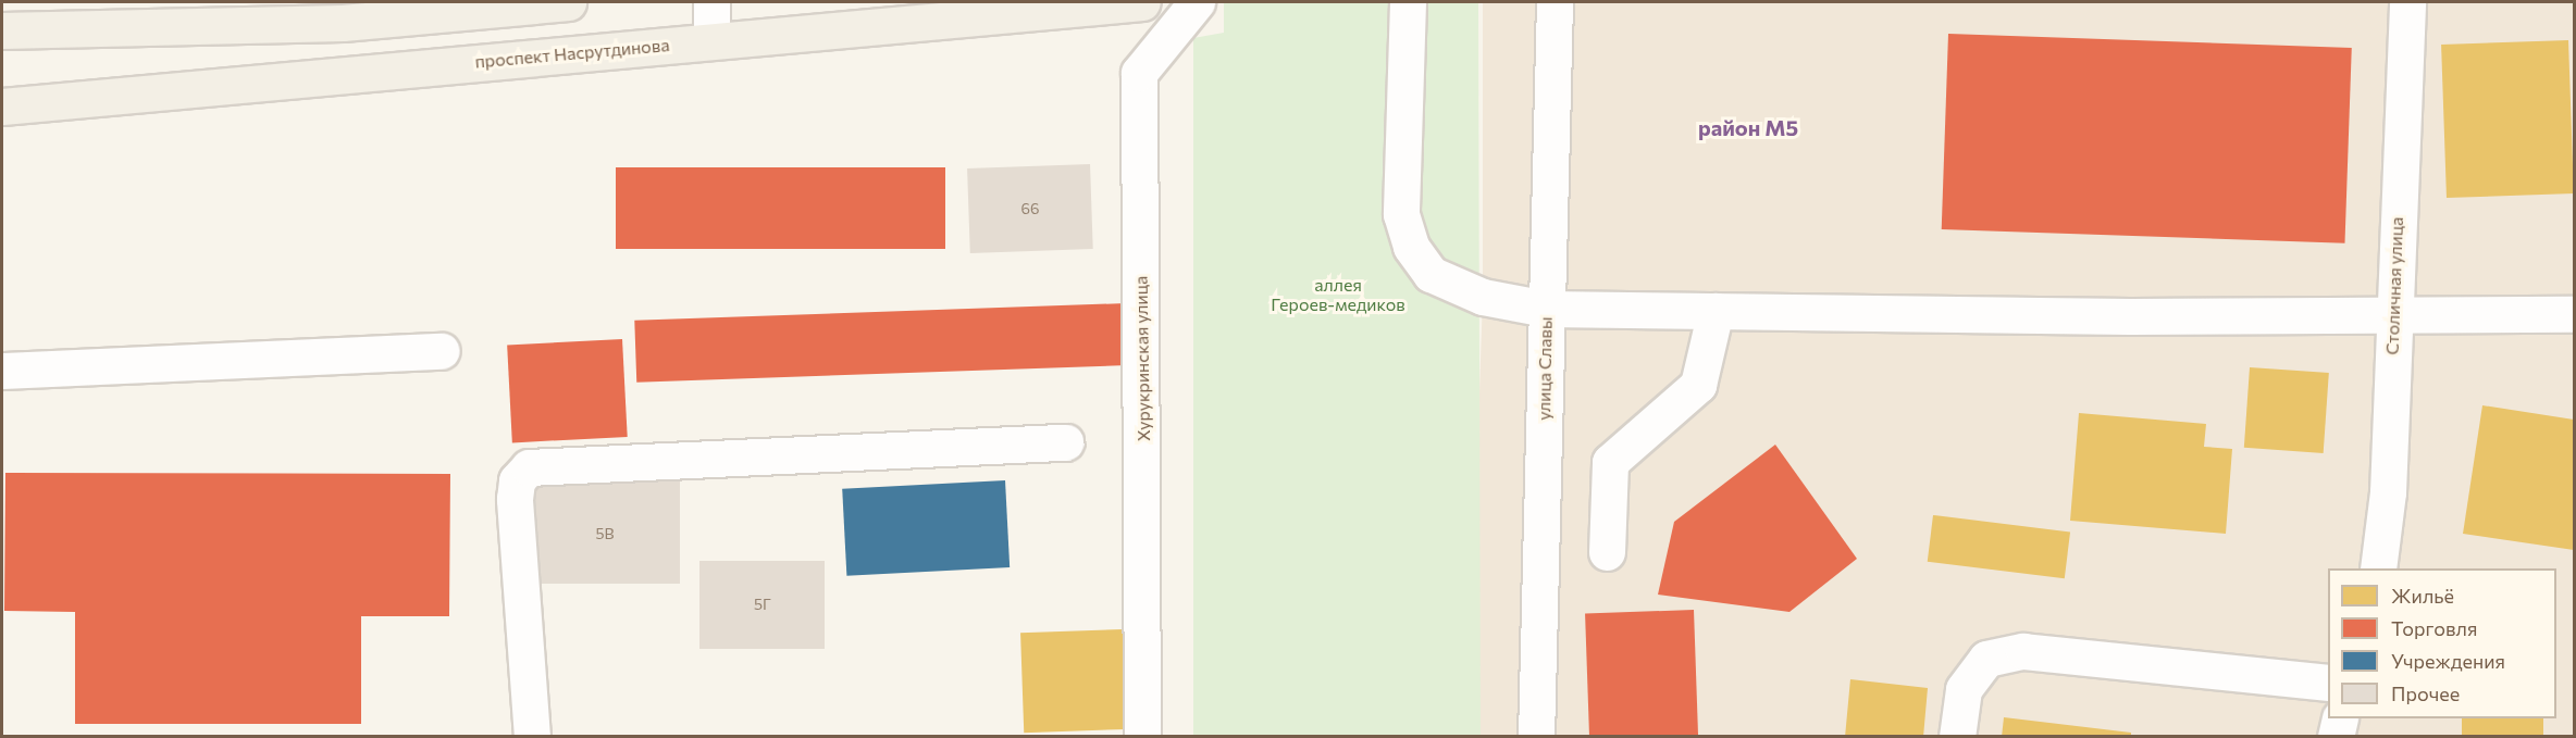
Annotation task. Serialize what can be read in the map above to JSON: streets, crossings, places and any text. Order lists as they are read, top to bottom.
{
  "streets": {
    "main road": ["проспект Насрутдинова"],
    "street": ["Столичная улица", "Хурукринская улица", "улица Славы"]
  },
  "districts": ["район М5"],
  "parks": ["аллея Героев-медиков"],
  "house_numbers": ["66", "5В", "5Г"],
  "legend": [
    "Жильё",
    "Торговля",
    "Учреждения",
    "Прочее"
  ]
}
